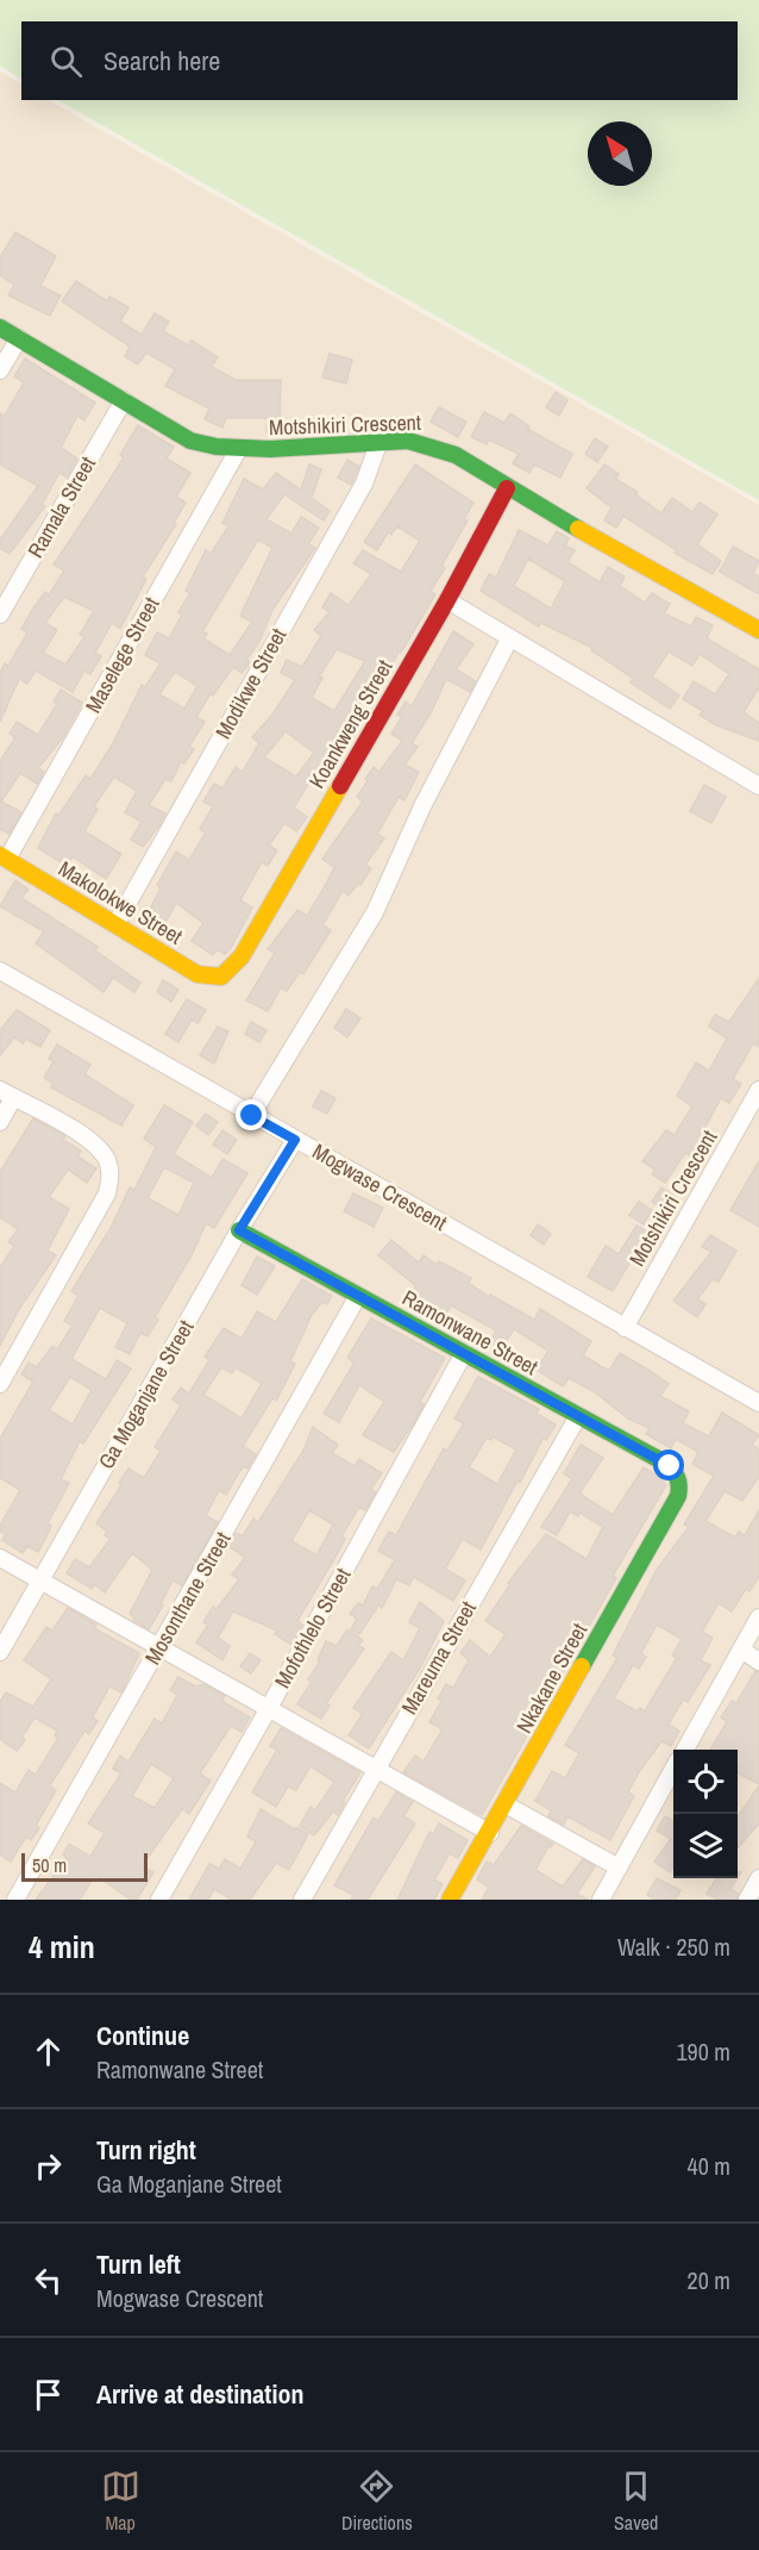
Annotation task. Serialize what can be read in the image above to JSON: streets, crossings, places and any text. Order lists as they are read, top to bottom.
{
  "streets": {
    "street": [
      "Motshikiri Crescent",
      "Ramala Street",
      "Maselege Street",
      "Modikwe Street",
      "Koankweng Street",
      "Makolokwe Street",
      "Mogwase Crescent",
      "Ramonwane Street",
      "Ga Moganjane Street",
      "Mosonthane Street",
      "Mofothlelo Street",
      "Mareuma Street",
      "Nkakane Street"
    ]
  },
  "crossings": [
    ["Motshikiri Crescent", "Ramala Street"],
    ["Motshikiri Crescent", "Maselege Street"],
    ["Motshikiri Crescent", "Modikwe Street"],
    ["Motshikiri Crescent", "Koankweng Street"],
    ["Motshikiri Crescent", "Mogwase Crescent"],
    ["Maselege Street", "Makolokwe Street"],
    ["Modikwe Street", "Makolokwe Street"],
    ["Koankweng Street", "Makolokwe Street"],
    ["Mogwase Crescent", "Ga Moganjane Street"],
    ["Ramonwane Street", "Ga Moganjane Street"],
    ["Ramonwane Street", "Mosonthane Street"],
    ["Ramonwane Street", "Mofothlelo Street"],
    ["Ramonwane Street", "Mareuma Street"],
    ["Ramonwane Street", "Nkakane Street"]
  ],
  "scale_bar": "50 m",
  "north": "top left",
  "page": {
    "search": "Search here",
    "scale": "50 m",
    "heading": ["4 min", "Walk · 250 m"],
    "list": [
      ["Continue", "Ramonwane Street", "190 m"],
      ["Turn right", "Ga Moganjane Street", "40 m"],
      ["Turn left", "Mogwase Crescent", "20 m"],
      "Arrive at destination"
    ],
    "nav": ["Map", "Directions", "Saved"]
  }
}
